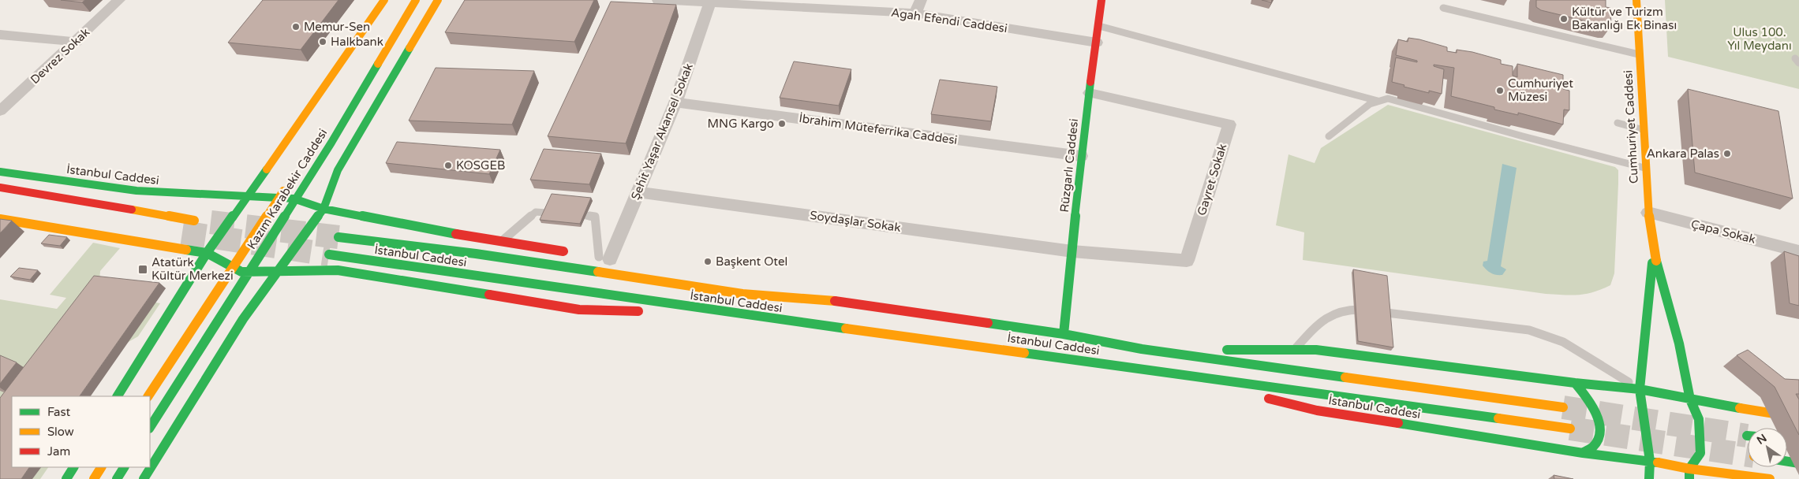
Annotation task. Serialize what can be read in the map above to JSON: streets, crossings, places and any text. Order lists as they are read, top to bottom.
{
  "streets": {
    "main road": [
      "Cumhuriyet Caddesi",
      "Rüzgarlı Caddesi",
      "İstanbul Caddesi",
      "Kazım Karabekir Caddesi"
    ],
    "street": [
      "Agah Efendi Caddesi",
      "Devrez Sokak",
      "İbrahim Müteferrika Caddesi",
      "Şehit Yaşar Akansel Sokak",
      "Gayret Sokak",
      "Soydaşlar Sokak",
      "Çapa Sokak"
    ]
  },
  "crossings": [
    ["Agah Efendi Caddesi", "Şehit Yaşar Akansel Sokak"],
    ["Agah Efendi Caddesi", "Rüzgarlı Caddesi"],
    ["Cumhuriyet Caddesi", "İstanbul Caddesi"],
    ["Cumhuriyet Caddesi", "Çapa Sokak"],
    ["İbrahim Müteferrika Caddesi", "Şehit Yaşar Akansel Sokak"],
    ["İbrahim Müteferrika Caddesi", "Rüzgarlı Caddesi"],
    ["Şehit Yaşar Akansel Sokak", "Soydaşlar Sokak"],
    ["Rüzgarlı Caddesi", "İstanbul Caddesi"],
    ["Rüzgarlı Caddesi", "Gayret Sokak"],
    ["Rüzgarlı Caddesi", "Soydaşlar Sokak"],
    ["Gayret Sokak", "Soydaşlar Sokak"]
  ],
  "parks": ["Ulus 100. Yıl Meydanı"],
  "places": {
    "other": [
      "Kültür ve Turizm Bakanlığı Ek Binası",
      "Memur-Sen",
      "Halkbank",
      "Cumhuriyet Müzesi",
      "MNG Kargo",
      "Ankara Palas",
      "KOSGEB",
      "Başkent Otel"
    ],
    "transit": ["Atatürk Kültür Merkezi"]
  },
  "legend": ["Fast", "Slow", "Jam"],
  "north": "top left"
}
